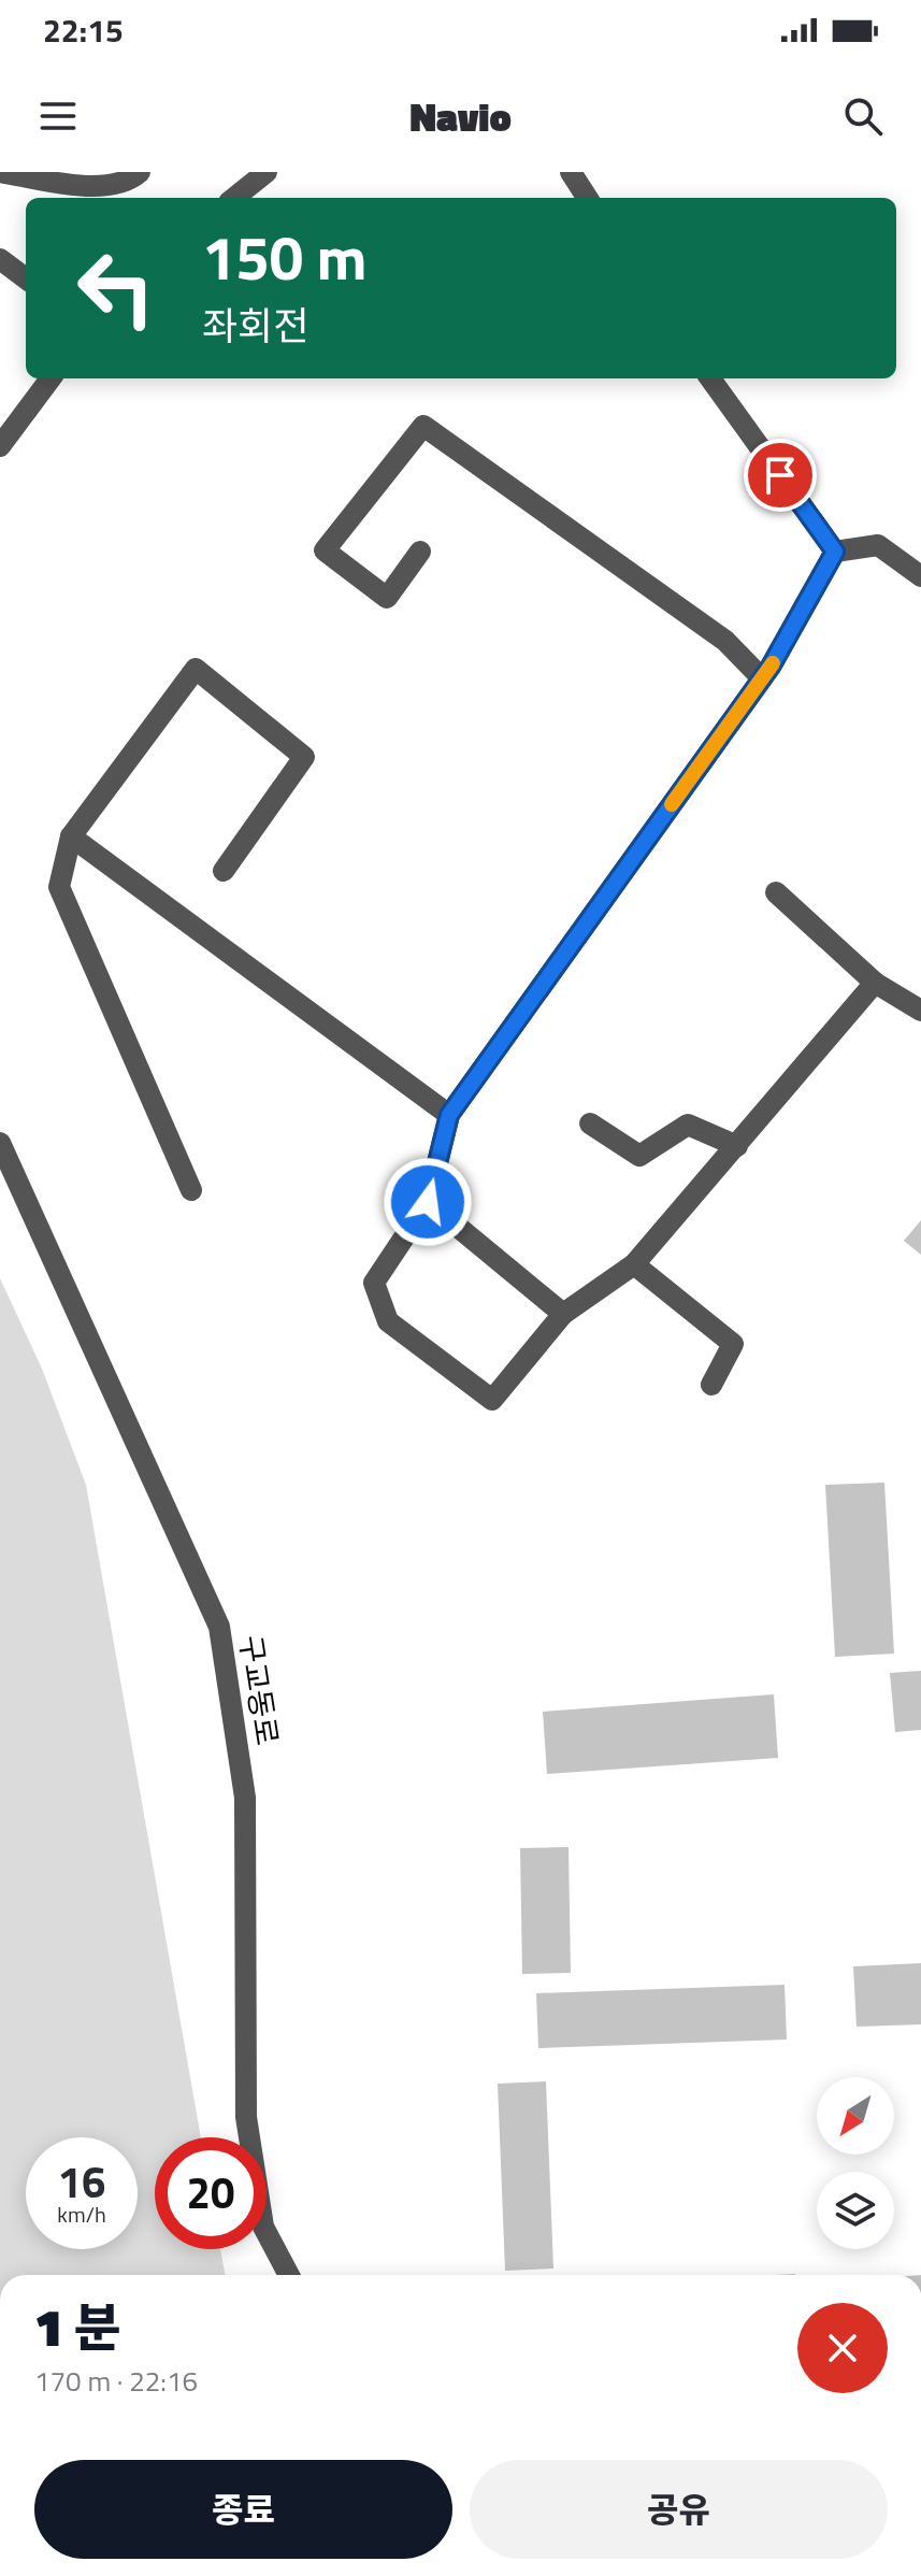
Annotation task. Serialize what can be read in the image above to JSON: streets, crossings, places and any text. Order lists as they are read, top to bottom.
{
  "streets": {
    "street": ["구교동로"]
  },
  "north": "bottom left",
  "page": {
    "status": "22:15",
    "header": "Navio",
    "turn": ["150 m", "좌회전"],
    "speed": "16 km/h",
    "limit": "20",
    "heading": ["1 분", "170 m · 22:16"],
    "buttons": ["종료", "공유"]
  }
}
